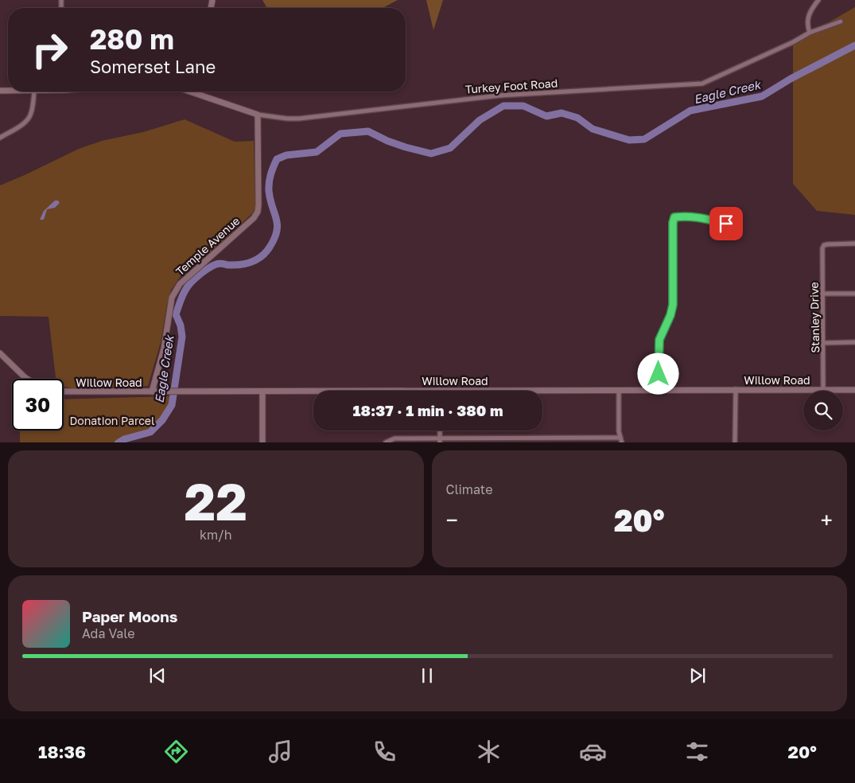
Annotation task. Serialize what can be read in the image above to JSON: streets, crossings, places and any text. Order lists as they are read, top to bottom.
{
  "streets": {
    "street": [
      "Turkey Foot Road",
      "Temple Avenue",
      "Stanley Drive",
      "Willow Road"
    ]
  },
  "crossings": [
    ["Turkey Foot Road", "Temple Avenue"],
    ["Temple Avenue", "Willow Road"],
    ["Stanley Drive", "Willow Road"]
  ],
  "water": ["Eagle Creek"],
  "parks": ["Donation Parcel"],
  "page": {
    "turn": ["280 m", "Somerset Lane"],
    "limit": "30",
    "trip": "18:37 · 1 min · 380 m",
    "tile": [
      ["22", "km/h"],
      "Climate"
    ],
    "heat": ["−", "20°", "+"],
    "song": ["Paper Moons", "Ada Vale"],
    "tabs": ["18:36", "20°"]
  }
}
